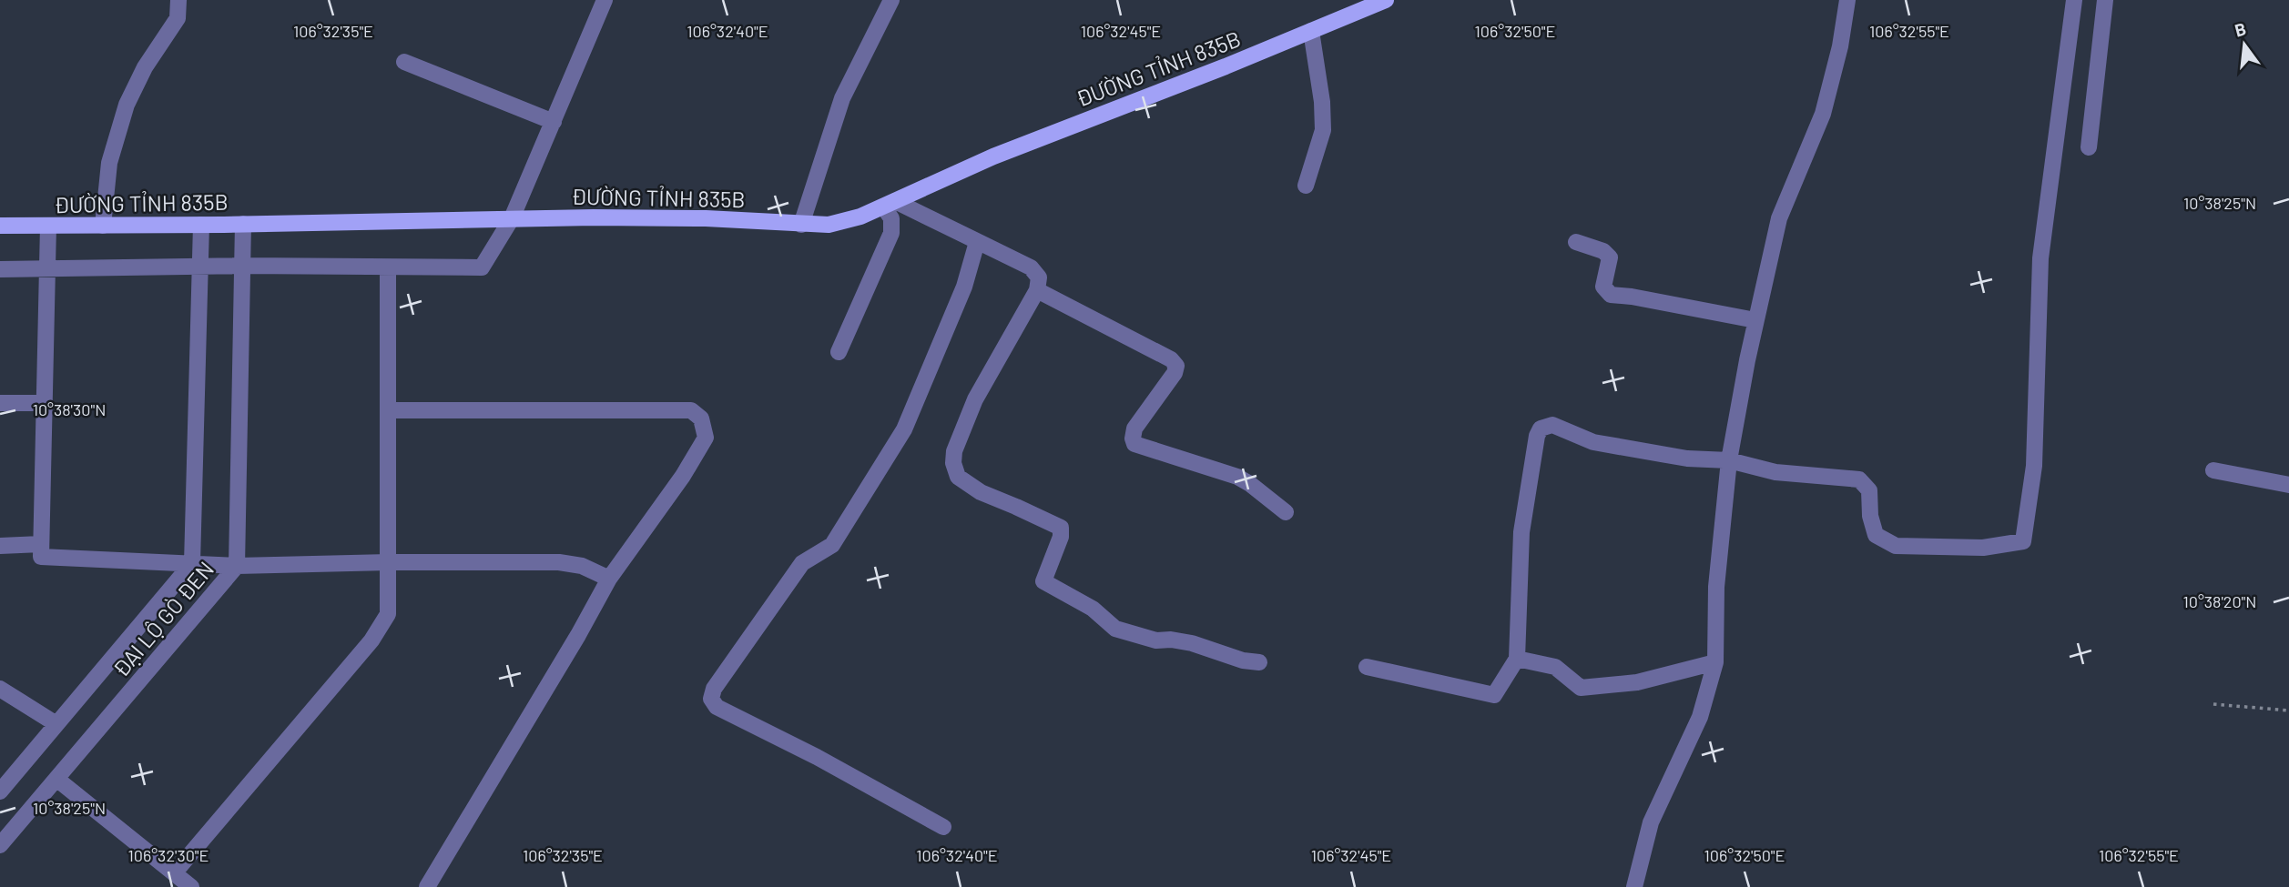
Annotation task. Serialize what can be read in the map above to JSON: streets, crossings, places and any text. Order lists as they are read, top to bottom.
{
  "streets": {
    "main road": ["ĐƯỜNG TỈNH 835B"],
    "street": ["ĐẠI LỘ GÒ ĐEN"]
  },
  "crossings": [
    ["ĐƯỜNG TỈNH 835B", "ĐẠI LỘ GÒ ĐEN"]
  ],
  "north": "top",
  "coordinates": [
    "106°32'35\"E",
    "106°32'45\"E",
    "106°32'40\"E",
    "106°32'50\"E",
    "106°32'55\"E",
    "10°38'25\"N",
    "10°38'30\"N",
    "10°38'20\"N",
    "106°32'30\"E"
  ]
}
